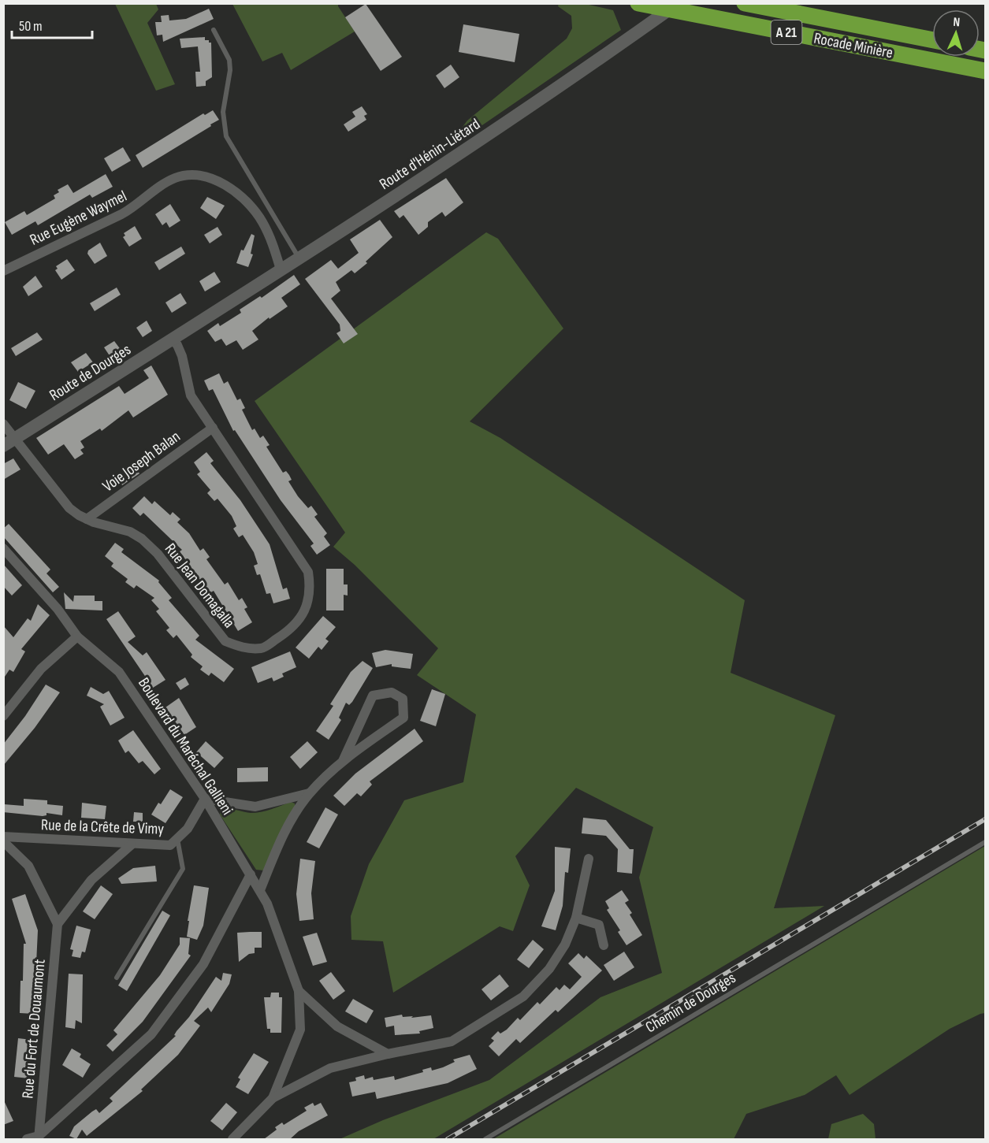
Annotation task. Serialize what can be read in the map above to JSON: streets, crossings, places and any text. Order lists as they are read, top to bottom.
{
  "streets": {
    "highway": ["A 21", "Rocade Minière"],
    "main road": ["Route d'Hénin-Liétard", "Route de Dourges"],
    "street": [
      "Rue Eugène Waymel",
      "Voie Joseph Balan",
      "Rue Jean Domagalla",
      "Boulevard du Maréchal Gallieni",
      "Rue de la Crête de Vimy",
      "Rue du Fort de Douaumont"
    ],
    "lane": ["Chemin de Dourges"]
  },
  "crossings": [
    ["Route d'Hénin-Liétard", "Rue Eugène Waymel"],
    ["Route d'Hénin-Liétard", "Route de Dourges"],
    ["Route de Dourges", "Rue Jean Domagalla"],
    ["Voie Joseph Balan", "Rue Jean Domagalla"],
    ["Boulevard du Maréchal Gallieni", "Rue de la Crête de Vimy"]
  ],
  "scale_bar": "50 m",
  "north": "top"
}
